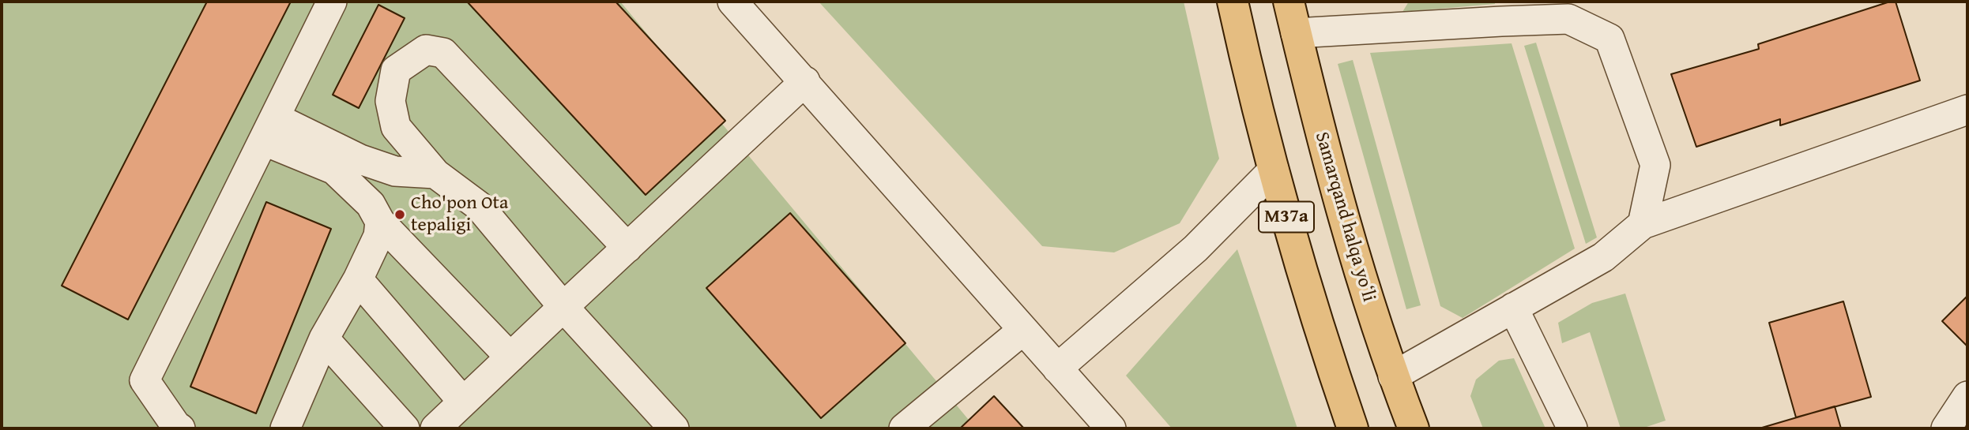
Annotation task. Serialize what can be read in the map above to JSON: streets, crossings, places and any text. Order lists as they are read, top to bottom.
{
  "streets": {
    "highway": ["M37a", "Samarqand halqa yoʻli"]
  },
  "places": ["Cho'pon Ota tepaligi"]
}
